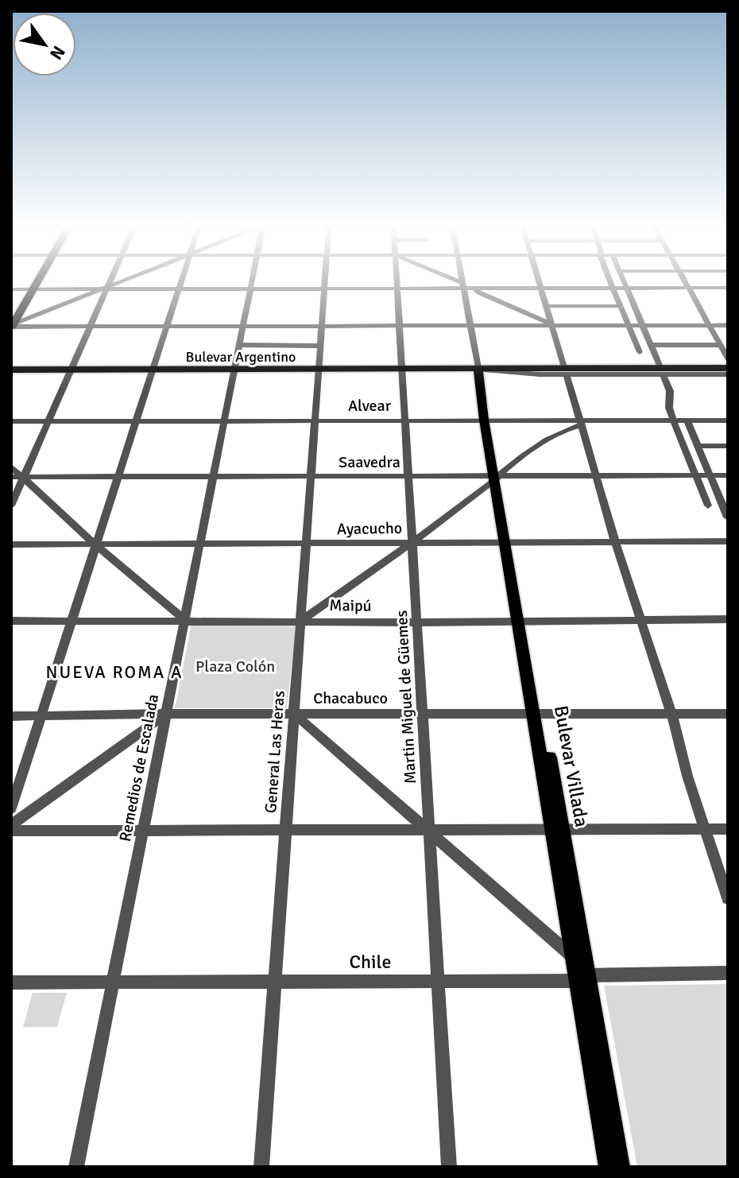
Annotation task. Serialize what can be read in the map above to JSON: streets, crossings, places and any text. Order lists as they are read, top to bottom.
{
  "streets": {
    "main road": ["Bulevar Argentino", "Bulevar Villada"],
    "street": [
      "Alvear",
      "Saavedra",
      "Ayacucho",
      "Maipú",
      "Martin Miguel de Güemes",
      "Chacabuco",
      "General Las Heras",
      "Remedios de Escalada",
      "Chile"
    ]
  },
  "crossings": [
    ["Bulevar Argentino", "Martin Miguel de Güemes"],
    ["Bulevar Argentino", "General Las Heras"],
    ["Bulevar Argentino", "Bulevar Villada"],
    ["Bulevar Argentino", "Remedios de Escalada"],
    ["Alvear", "Martin Miguel de Güemes"],
    ["Alvear", "General Las Heras"],
    ["Alvear", "Bulevar Villada"],
    ["Alvear", "Remedios de Escalada"],
    ["Saavedra", "Martin Miguel de Güemes"],
    ["Saavedra", "General Las Heras"],
    ["Saavedra", "Bulevar Villada"],
    ["Saavedra", "Remedios de Escalada"],
    ["Ayacucho", "Martin Miguel de Güemes"],
    ["Ayacucho", "General Las Heras"],
    ["Ayacucho", "Bulevar Villada"],
    ["Ayacucho", "Remedios de Escalada"],
    ["Maipú", "Martin Miguel de Güemes"],
    ["Maipú", "General Las Heras"],
    ["Maipú", "Bulevar Villada"],
    ["Maipú", "Remedios de Escalada"],
    ["Martin Miguel de Güemes", "Chacabuco"],
    ["Martin Miguel de Güemes", "Chile"],
    ["Chacabuco", "General Las Heras"],
    ["Chacabuco", "Bulevar Villada"],
    ["Chacabuco", "Remedios de Escalada"],
    ["General Las Heras", "Chile"],
    ["Bulevar Villada", "Chile"],
    ["Remedios de Escalada", "Chile"]
  ],
  "districts": ["NUEVA ROMA A"],
  "parks": ["Plaza Colón"],
  "north": "bottom right"
}
